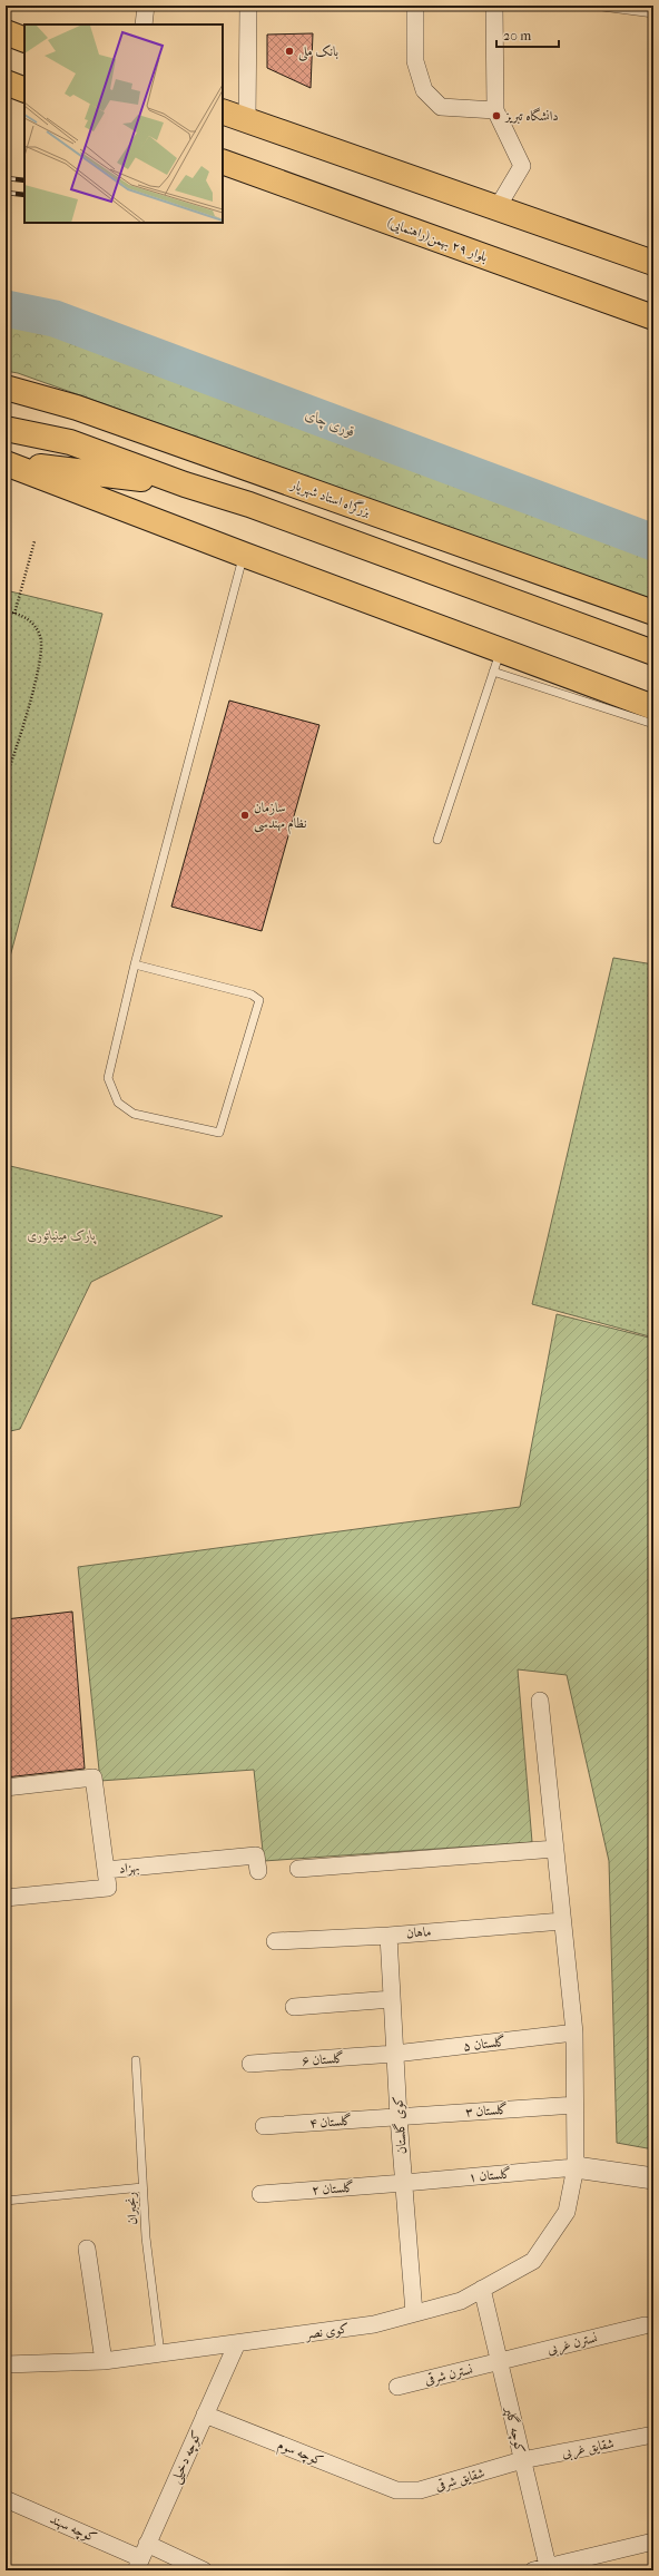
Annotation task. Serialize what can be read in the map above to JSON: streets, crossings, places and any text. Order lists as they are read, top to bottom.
{
  "streets": {
    "main road": ["بلوار ٢٩ بهمن(راهنمایی)", "بزرگراه استاد شهریار"],
    "street": [
      "بهزاد",
      "ماهان",
      "گلستان ۵",
      "گلستان ۶",
      "گلستان ۳",
      "گلستان ۴",
      "کوی گلستان",
      "گلستان ۱",
      "گلستان ۲",
      "کوی نصر",
      "نسترن غربی",
      "نسترن شرقی",
      "کوچه گلپر",
      "شقایق غربی",
      "کوچه سوم",
      "کوچه دخیلی",
      "شقایق شرقی",
      "کوچه سهند"
    ],
    "lane": ["رنجبران"]
  },
  "crossings": [
    ["ماهان", "کوی گلستان"],
    ["ماهان", "کوی نصر"],
    ["گلستان ۵", "گلستان ۶"],
    ["گلستان ۵", "کوی گلستان"],
    ["گلستان ۵", "کوی نصر"],
    ["گلستان ۶", "کوی گلستان"],
    ["گلستان ۳", "گلستان ۴"],
    ["گلستان ۳", "کوی گلستان"],
    ["گلستان ۳", "کوی نصر"],
    ["گلستان ۴", "کوی گلستان"],
    ["کوی گلستان", "گلستان ۱"],
    ["کوی گلستان", "گلستان ۲"],
    ["کوی گلستان", "کوی نصر"],
    ["گلستان ۱", "گلستان ۲"],
    ["گلستان ۱", "کوی نصر"],
    ["رنجبران", "کوی نصر"],
    ["کوی نصر", "کوچه گلپر"],
    ["کوی نصر", "کوچه دخیلی"],
    ["نسترن غربی", "نسترن شرقی"],
    ["نسترن غربی", "کوچه گلپر"],
    ["نسترن شرقی", "کوچه گلپر"],
    ["کوچه گلپر", "شقایق غربی"],
    ["کوچه گلپر", "شقایق شرقی"],
    ["شقایق غربی", "شقایق شرقی"],
    ["کوچه سوم", "کوچه دخیلی"],
    ["کوچه سوم", "شقایق شرقی"],
    ["کوچه دخیلی", "کوچه سهند"]
  ],
  "water": ["قوری چای"],
  "parks": ["پارک مینیاتوری"],
  "places": ["بانک ملی", "دانشگاه تبریز", "سازمان نظام مهندسی"],
  "scale_bar": "20 m"
}
